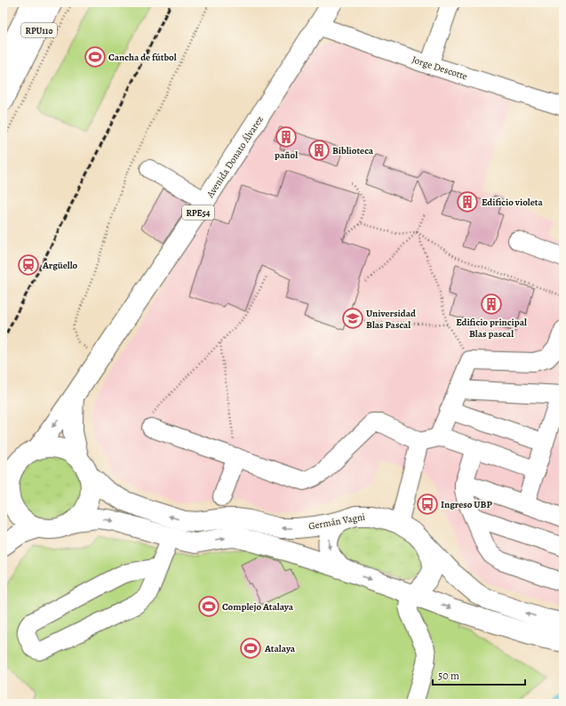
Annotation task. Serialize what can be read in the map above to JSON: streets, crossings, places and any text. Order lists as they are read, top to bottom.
{
  "streets": {
    "main road": [
      "RPU110",
      "Avenida Donato Álvarez",
      "RPE54",
      "Germán Vagni"
    ],
    "street": ["Jorge Descotte"]
  },
  "crossings": [
    ["Jorge Descotte", "Avenida Donato Álvarez"],
    ["Avenida Donato Álvarez", "Germán Vagni"]
  ],
  "places": {
    "sports": ["Cancha de fútbol", "Complejo Atalaya", "Atalaya"],
    "building": [
      "pañol",
      "Biblioteca",
      "Edificio violeta",
      "Edificio principal Blas pascal"
    ],
    "station": ["Argüello"],
    "school or university": ["Universidad Blas Pascal"],
    "bus stop": ["Ingreso UBP"]
  },
  "scale_bar": "50 m"
}
